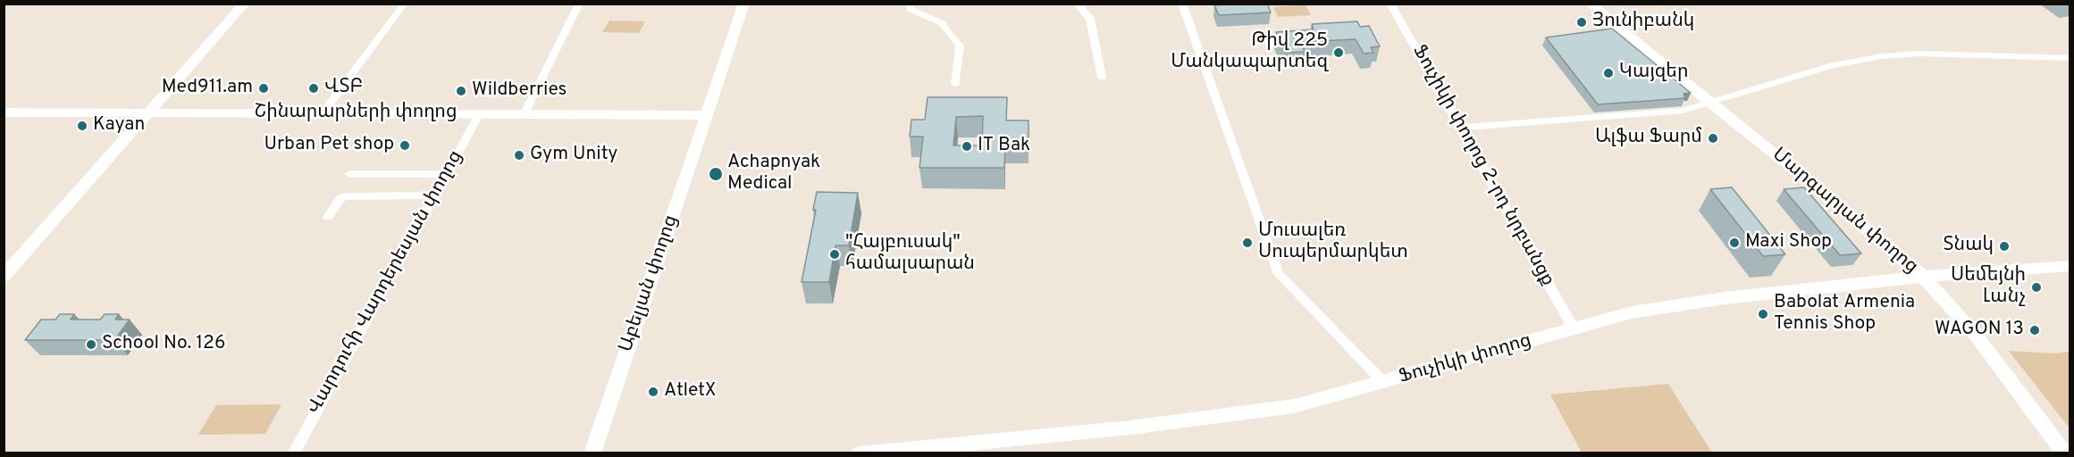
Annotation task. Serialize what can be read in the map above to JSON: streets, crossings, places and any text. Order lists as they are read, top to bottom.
{
  "streets": {
    "street": [
      "Շինարարների փողոց",
      "Ֆուչիկի փողոց 2-րդ նրբանցք",
      "Մարգարյան փողոց",
      "Վարդուհի Վարդերեսյան փողոց",
      "Աբելյան փողոց",
      "Ֆուչիկի փողոց"
    ]
  },
  "crossings": [
    ["Շինարարների փողոց", "Վարդուհի Վարդերեսյան փողոց"],
    ["Շինարարների փողոց", "Աբելյան փողոց"],
    ["Ֆուչիկի փողոց 2-րդ նրբանցք", "Ֆուչիկի փողոց"],
    ["Մարգարյան փողոց", "Ֆուչիկի փողոց"]
  ],
  "places": [
    "Յունիբանկ",
    "Թիվ 225 Մանկապարտեզ",
    "Կայզեր",
    "Med911.am",
    "ՎՏԲ",
    "Wildberries",
    "Kayan",
    "Ալֆա Ֆարմ",
    "Urban Pet shop",
    "IT Bak",
    "Gym Unity",
    "Achapnyak Medical",
    "Մուսալեռ Սուպերմարկետ",
    "Maxi Shop",
    "Տնակ",
    "\"Հայբուսակ\" համալսարան",
    "Սեմեյնի Լանչ",
    "Babolat Armenia Tennis Shop",
    "WAGON 13",
    "School No. 126",
    "AtletX"
  ]
}
